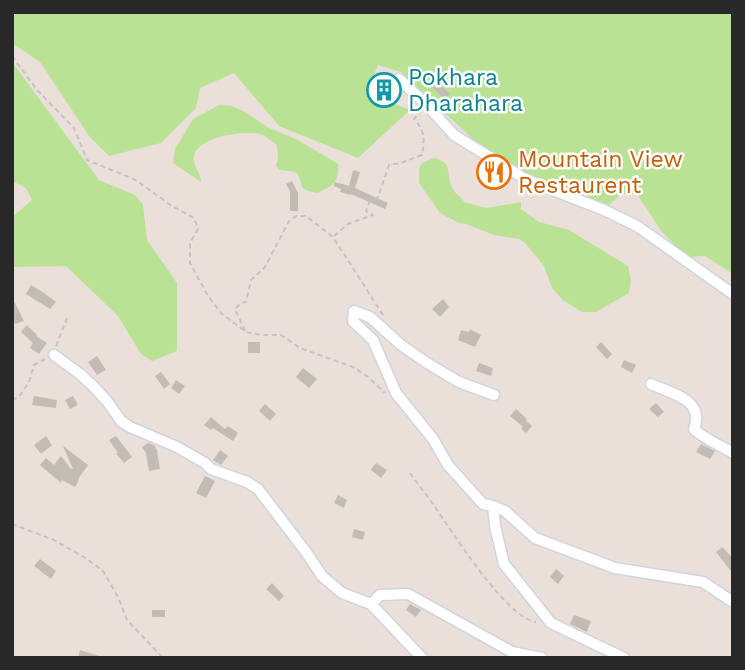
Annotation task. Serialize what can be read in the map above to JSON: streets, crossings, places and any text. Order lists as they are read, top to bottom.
{
  "places": {
    "building": ["Pokhara Dharahara"],
    "restaurant": ["Mountain View Restaurent"]
  }
}
